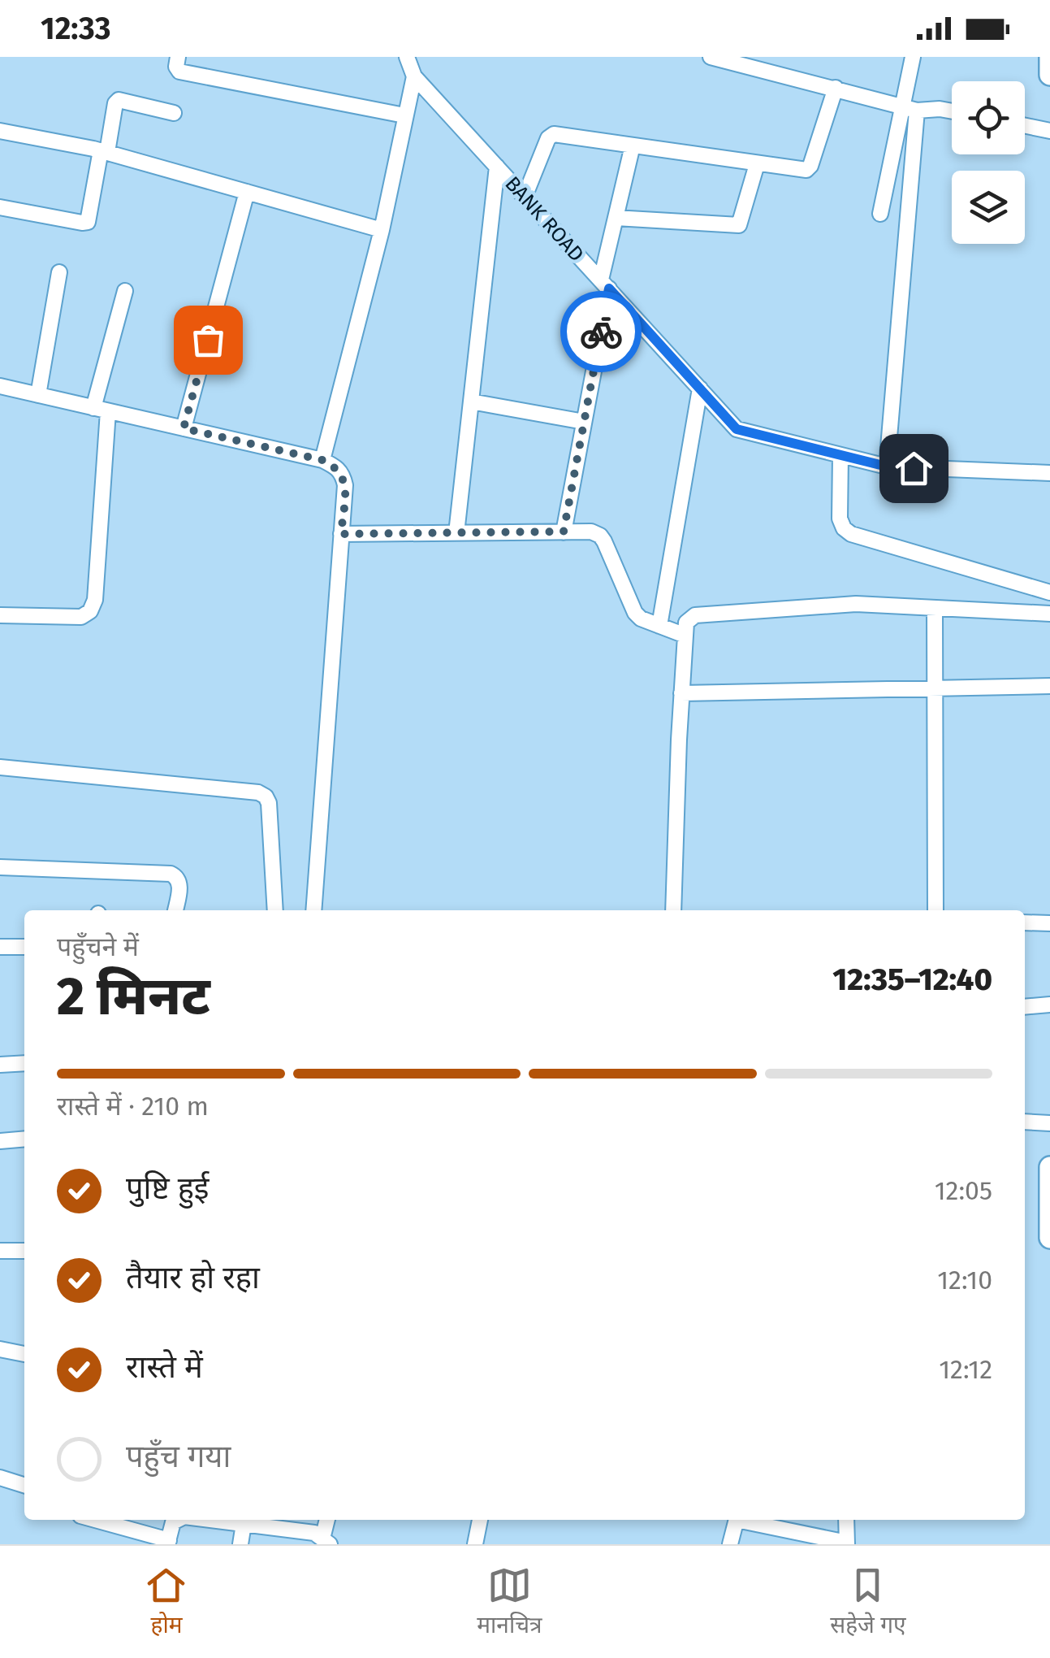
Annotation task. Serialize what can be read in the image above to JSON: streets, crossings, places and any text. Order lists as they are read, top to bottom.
{
  "streets": {
    "street": ["BANK ROAD"]
  },
  "page": {
    "status": "12:33",
    "heading": ["2 मिनट", "पहुँचने में", "12:35–12:40"],
    "bar": "रास्ते में · 210 m",
    "list": [
      ["पुष्टि हुई", "12:05"],
      ["तैयार हो रहा", "12:10"],
      ["रास्ते में", "12:12"],
      "पहुँच गया"
    ],
    "tabs": ["होम", "मानचित्र", "सहेजे गए"]
  }
}
